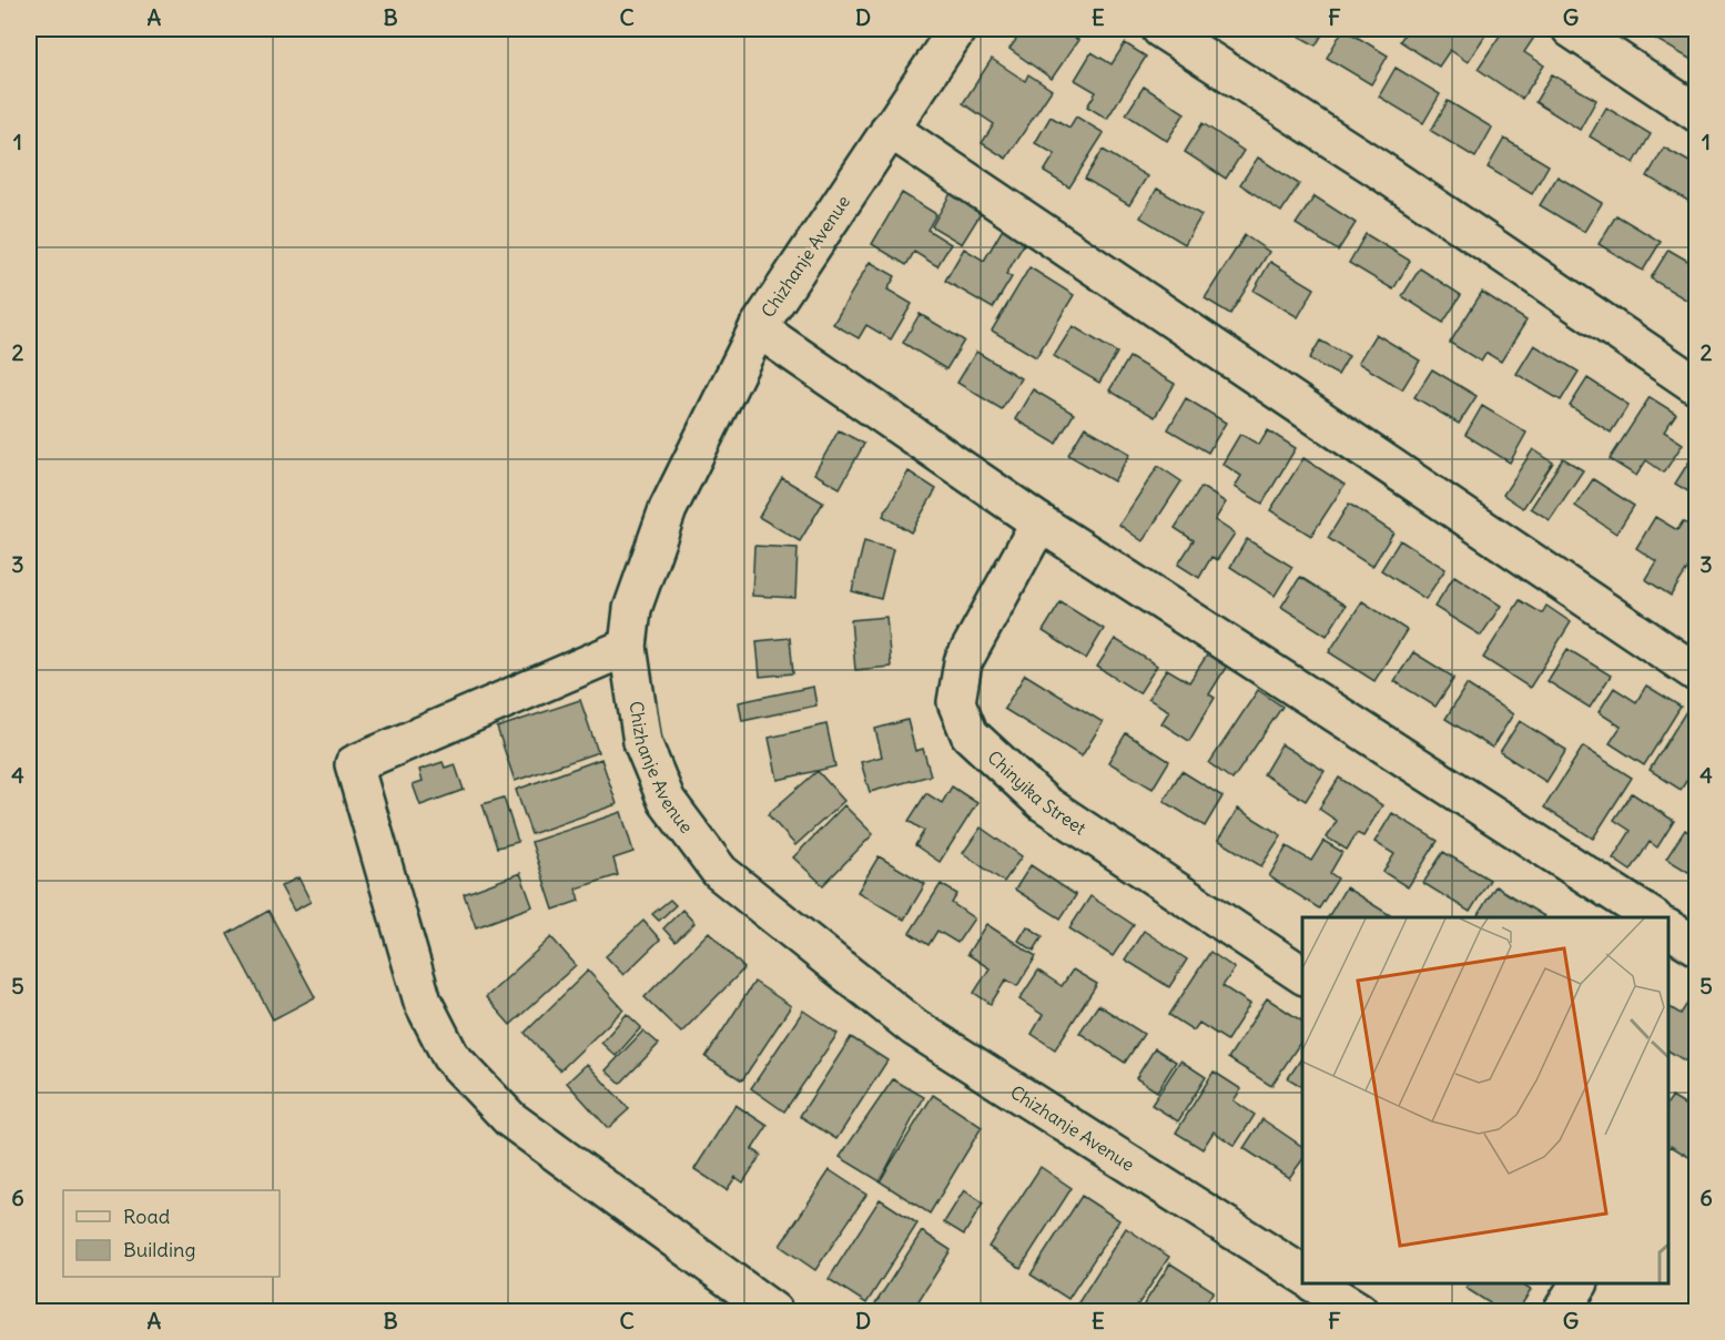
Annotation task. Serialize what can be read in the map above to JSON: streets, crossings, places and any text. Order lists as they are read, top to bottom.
{
  "streets": {
    "street": ["Chizhanje Avenue", "Chinyika Street"]
  },
  "legend": ["Road", "Building"],
  "grid": {
    "columns": [
      "A",
      "B",
      "C",
      "D",
      "E",
      "F",
      "G"
    ],
    "rows": [
      "1",
      "2",
      "3",
      "4",
      "5",
      "6"
    ]
  }
}
